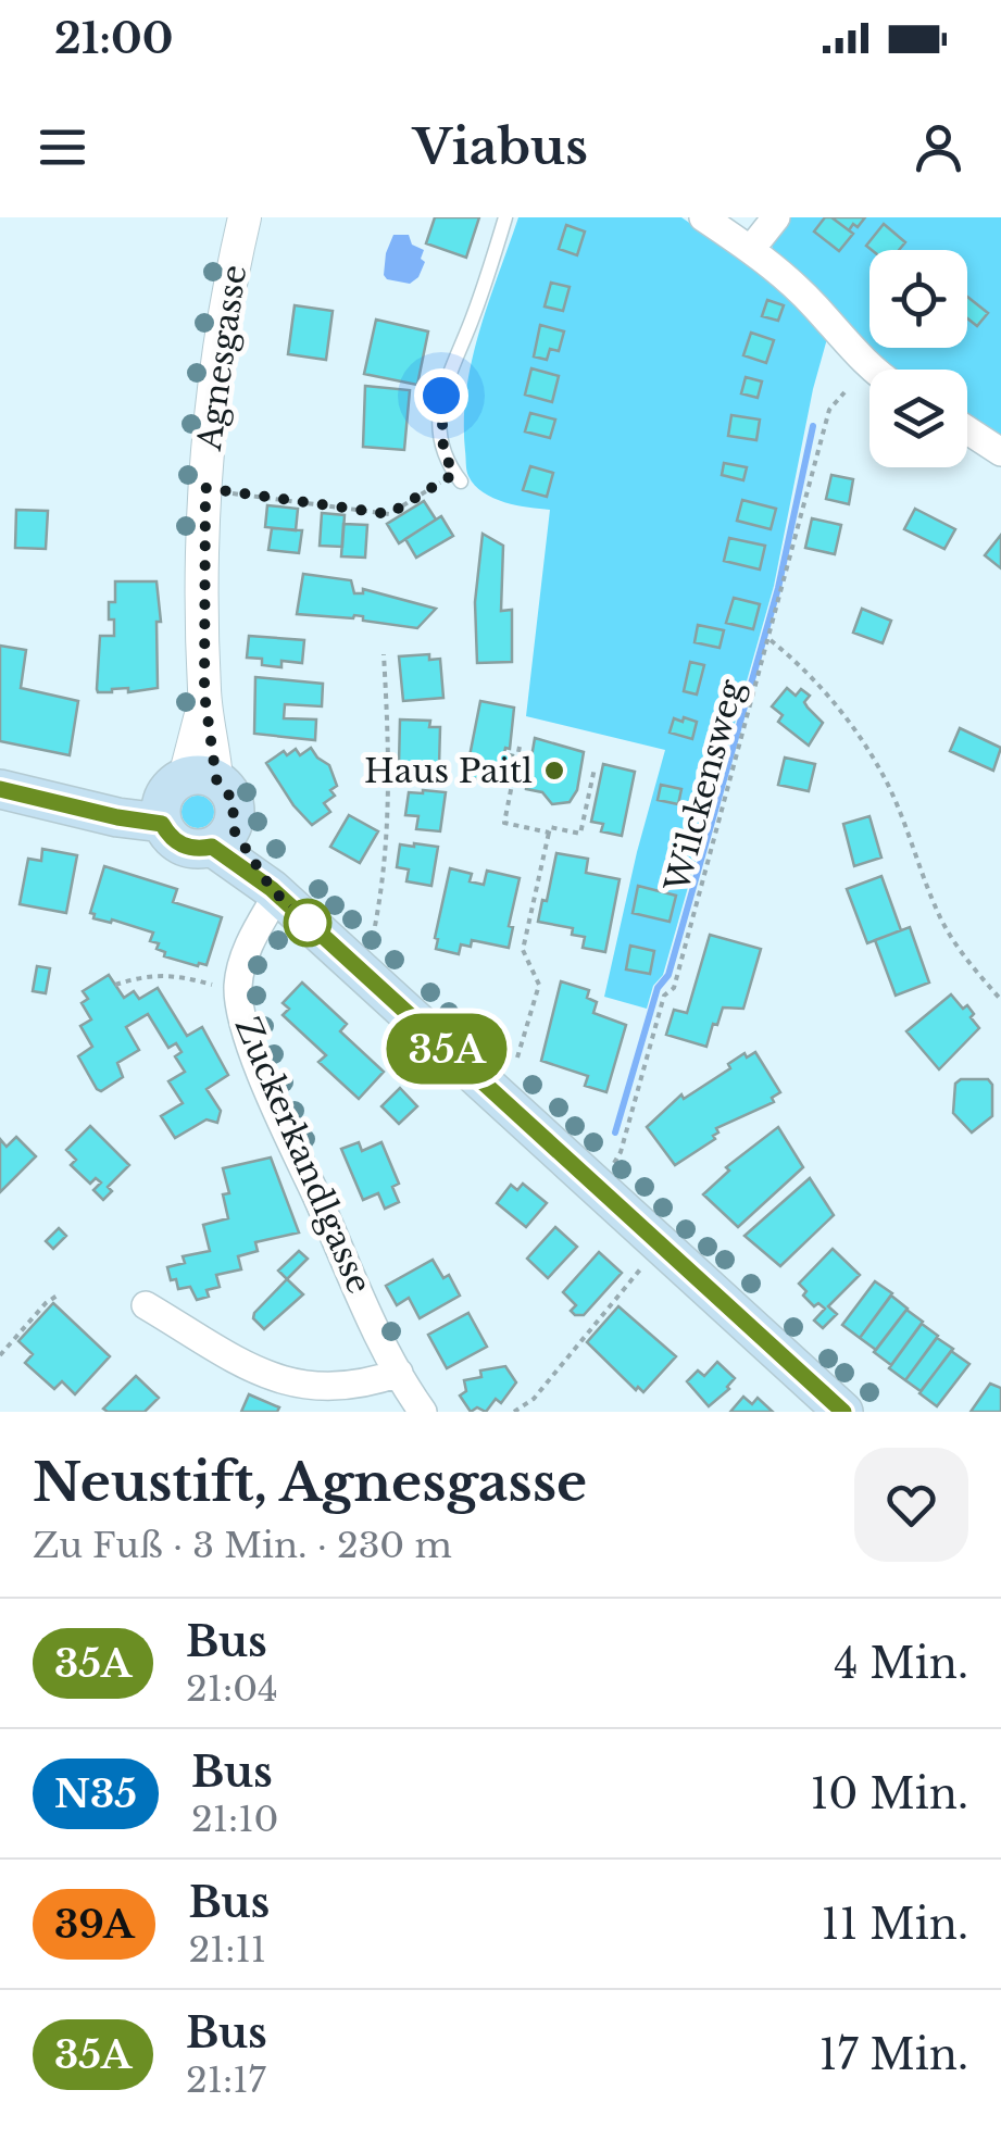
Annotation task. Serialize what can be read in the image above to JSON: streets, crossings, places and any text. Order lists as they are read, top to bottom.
{
  "streets": {
    "street": ["Agnesgasse", "Zuckerkandlgasse"],
    "path": ["Wilckensweg"]
  },
  "places": ["Haus Paitl"],
  "lines": ["bus line 35A"],
  "page": {
    "status": "21:00",
    "header": "Viabus",
    "on_map": "35A",
    "heading": ["Neustift, Agnesgasse", "Zu Fuß · 3 Min. · 230 m"],
    "list": [
      {
        "mark": "35A",
        "name": "Bus",
        "note": "21:04",
        "value": "4 Min."
      },
      {
        "mark": "N35",
        "name": "Bus",
        "note": "21:10",
        "value": "10 Min."
      },
      {
        "mark": "39A",
        "name": "Bus",
        "note": "21:11",
        "value": "11 Min."
      },
      {
        "mark": "35A",
        "name": "Bus",
        "note": "21:17",
        "value": "17 Min."
      }
    ]
  }
}
